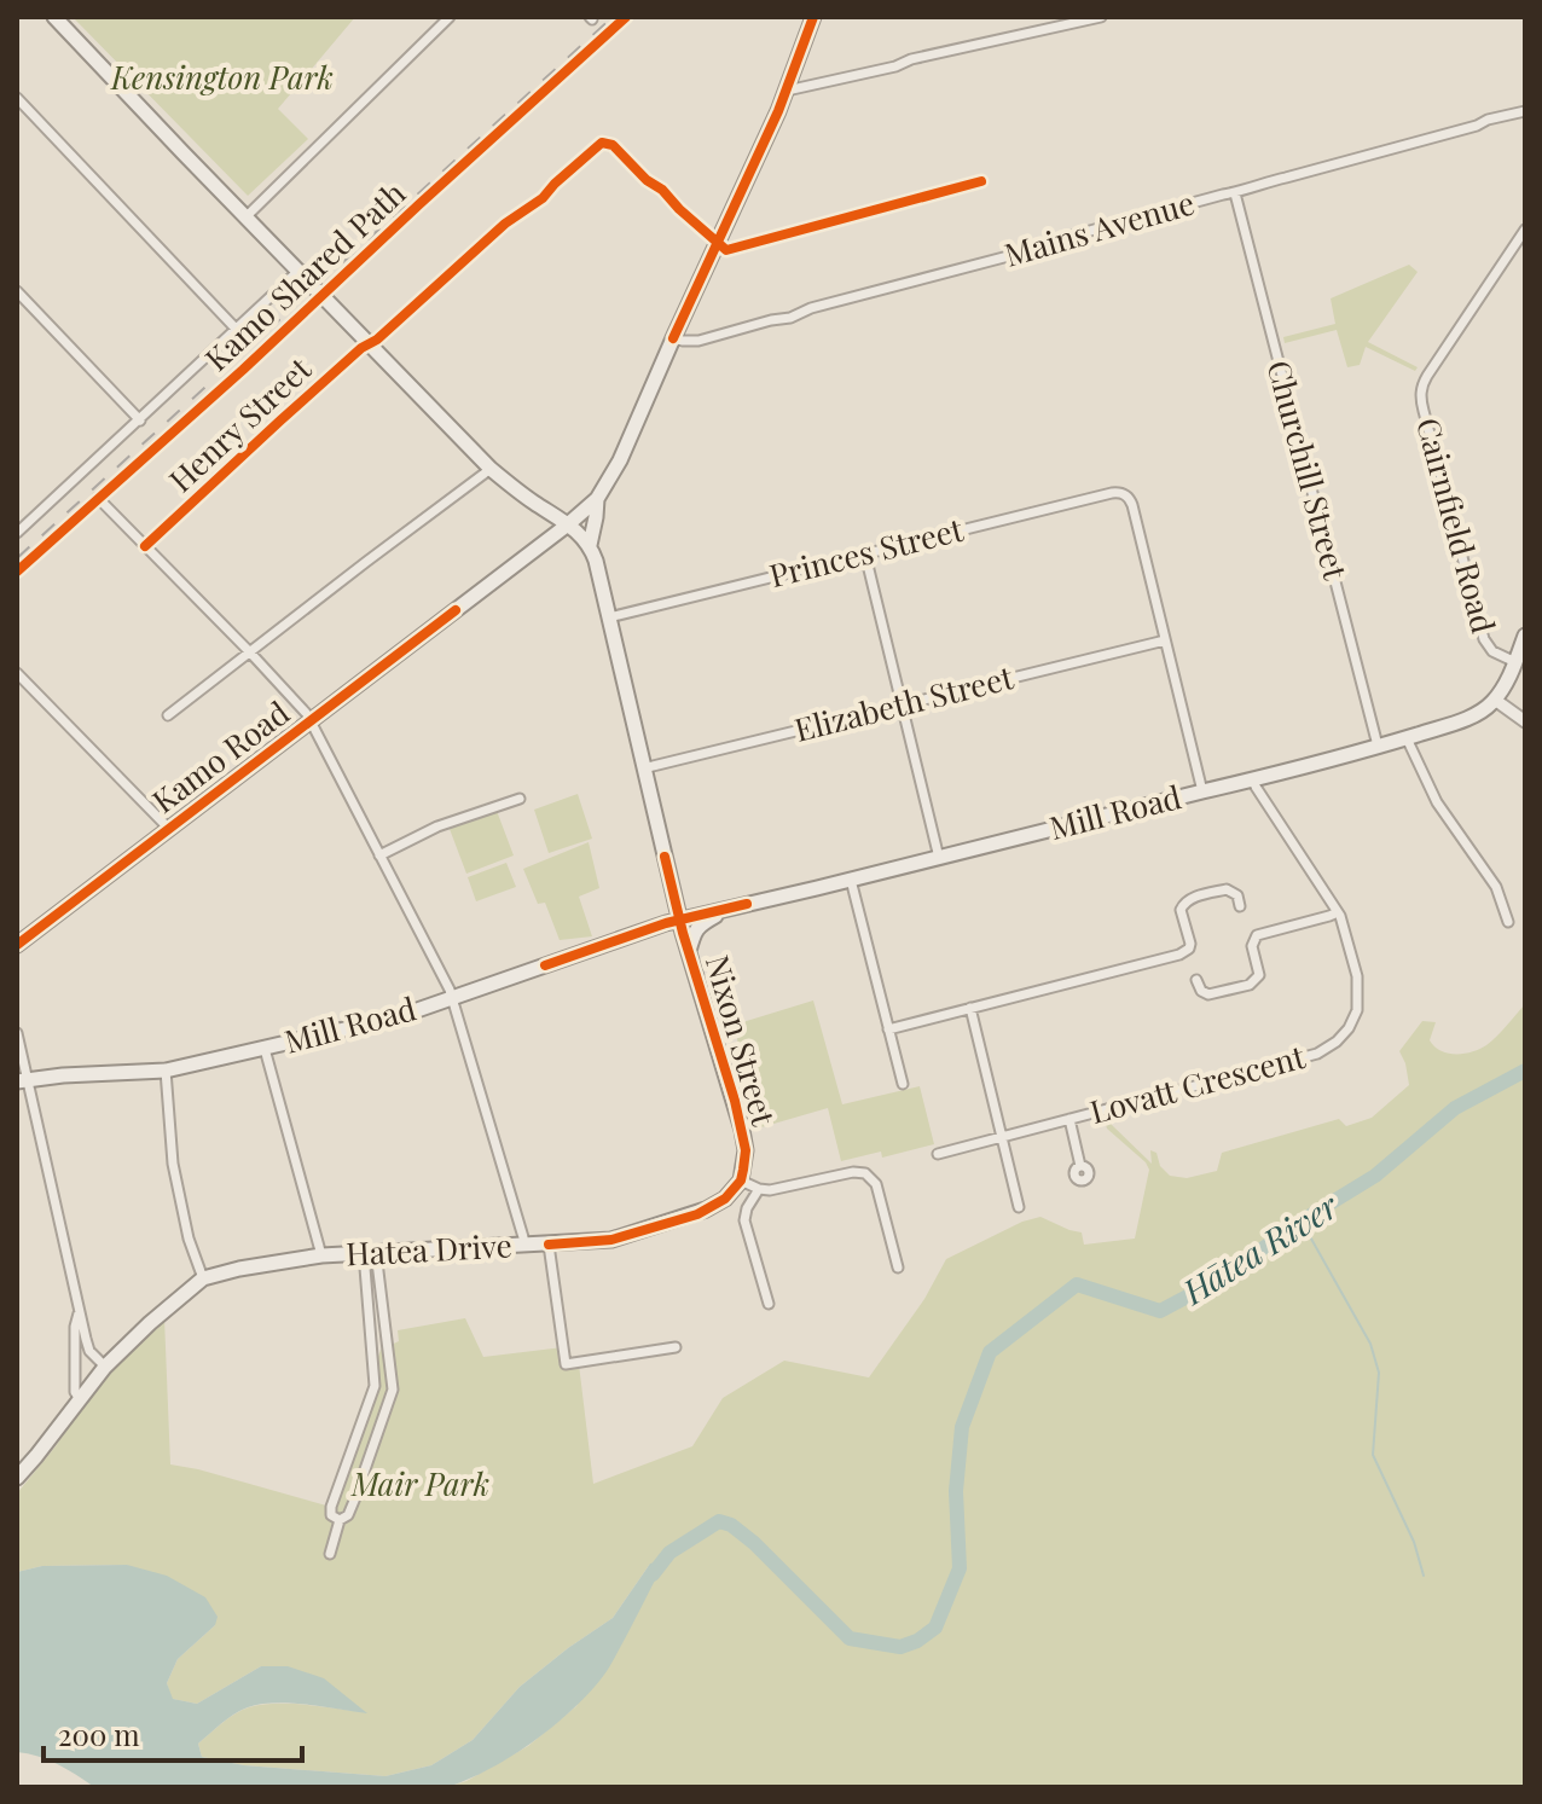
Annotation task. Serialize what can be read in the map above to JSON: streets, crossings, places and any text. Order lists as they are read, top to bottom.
{
  "streets": {
    "main road": [
      "Kamo Road",
      "Mill Road",
      "Nixon Street",
      "Hatea Drive"
    ],
    "street": [
      "Mains Avenue",
      "Henry Street",
      "Churchill Street",
      "Cairnfield Road",
      "Princes Street",
      "Elizabeth Street",
      "Lovatt Crescent"
    ],
    "cycle path": ["Kamo Shared Path"]
  },
  "crossings": [
    ["Mains Avenue", "Churchill Street"],
    ["Mains Avenue", "Kamo Road"],
    ["Henry Street", "Kamo Road"],
    ["Churchill Street", "Mill Road"],
    ["Princes Street", "Elizabeth Street"],
    ["Princes Street", "Nixon Street"],
    ["Elizabeth Street", "Nixon Street"],
    ["Mill Road", "Nixon Street"],
    ["Mill Road", "Lovatt Crescent"],
    ["Nixon Street", "Hatea Drive"]
  ],
  "water": ["Hātea River"],
  "parks": ["Kensington Park", "Mair Park"],
  "scale_bar": "200 m"
}
